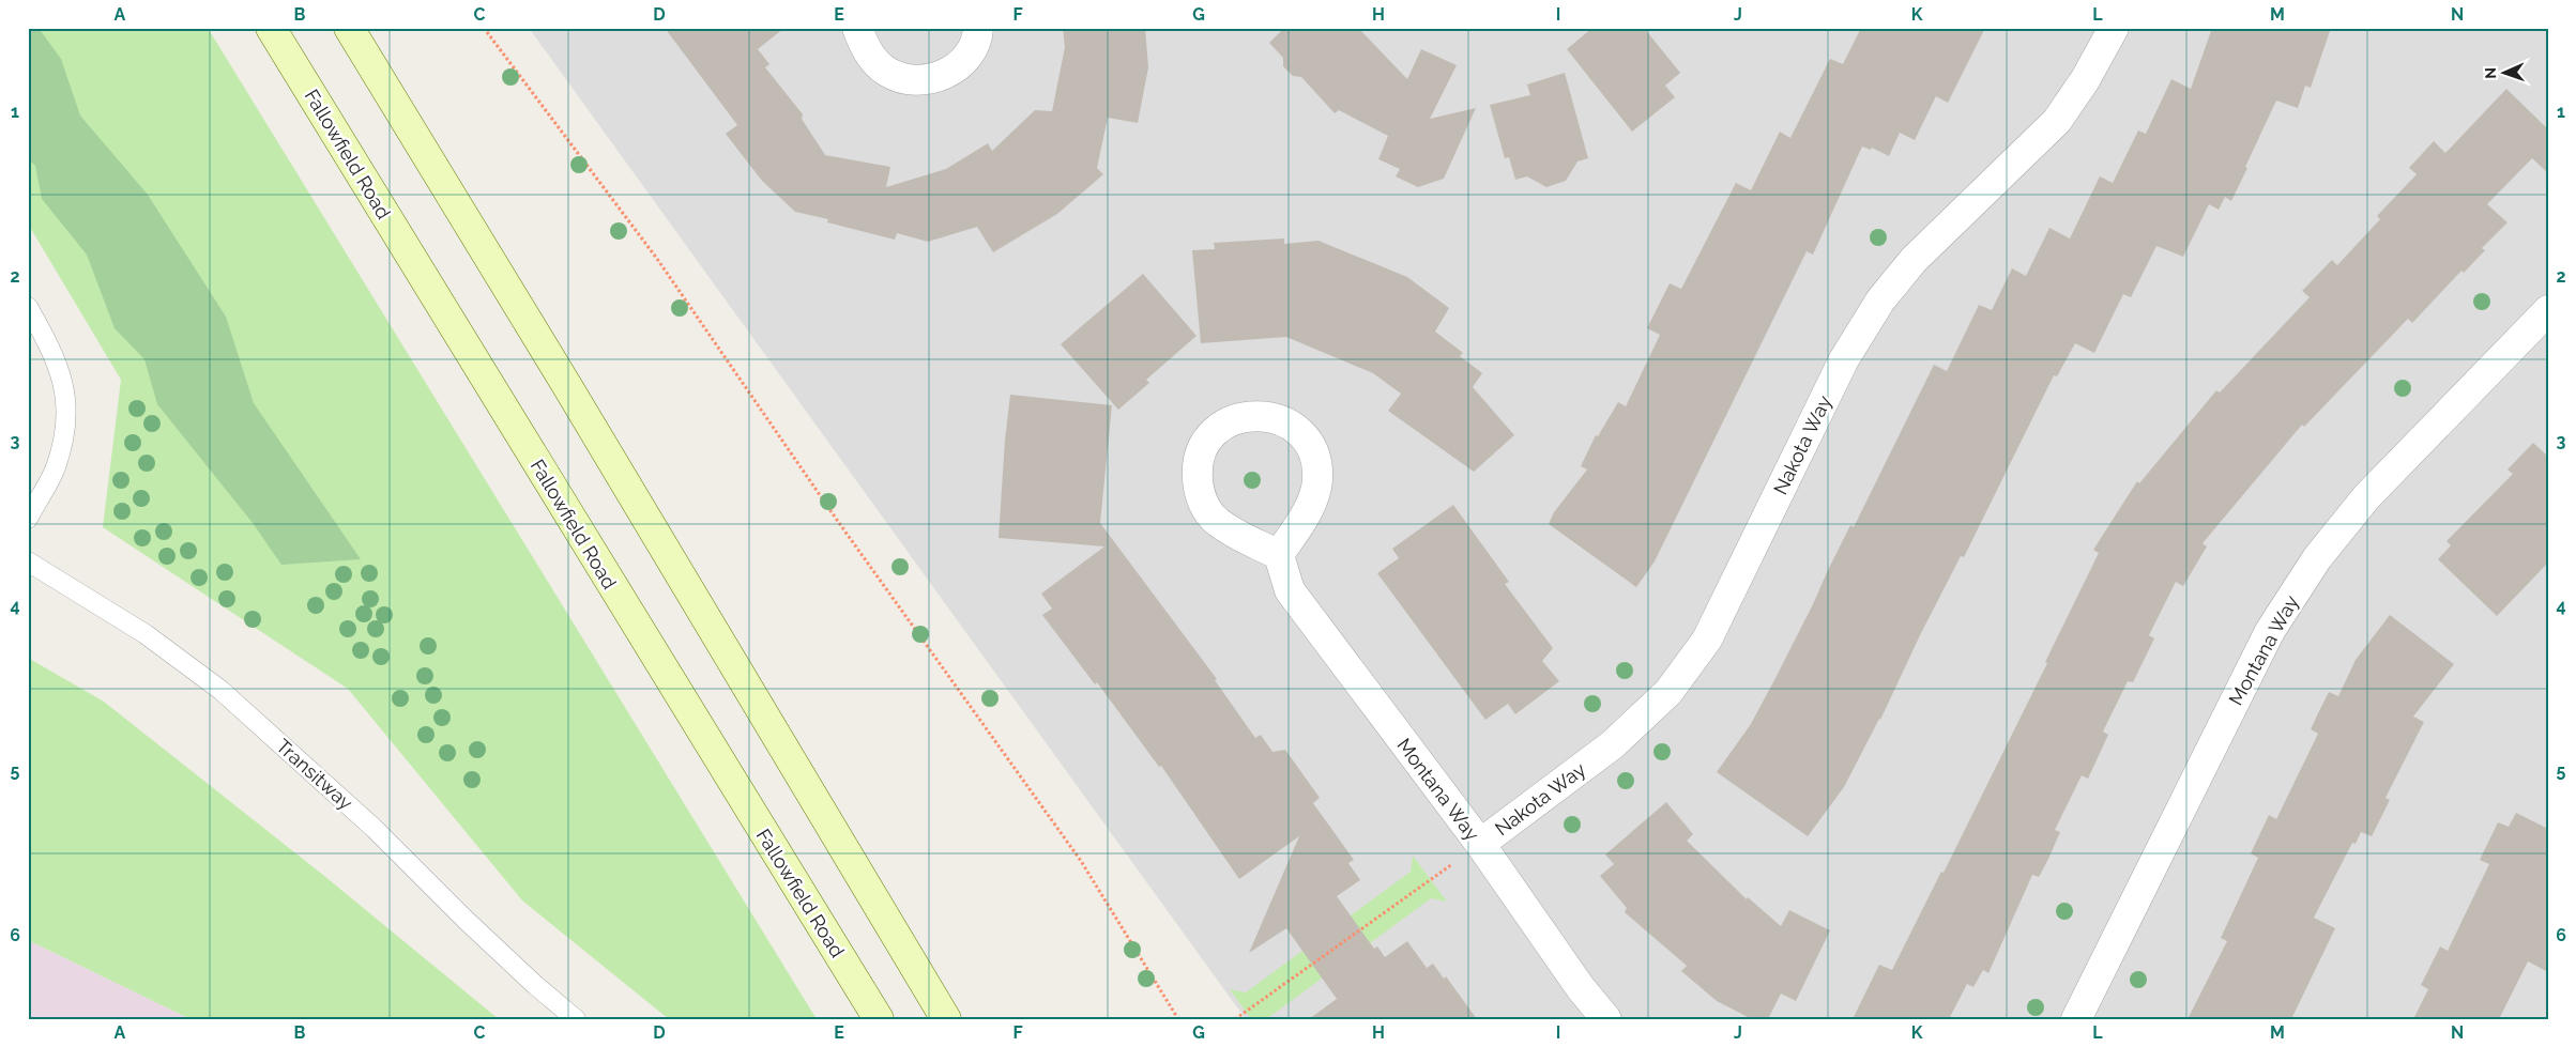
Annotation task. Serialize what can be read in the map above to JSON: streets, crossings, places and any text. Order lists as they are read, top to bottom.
{
  "streets": {
    "main road": ["Fallowfield Road"],
    "street": ["Nakota Way", "Montana Way"],
    "lane": ["Transitway"]
  },
  "crossings": [
    ["Nakota Way", "Montana Way"]
  ],
  "north": "left",
  "grid": {
    "columns": [
      "A",
      "B",
      "C",
      "D",
      "E",
      "F",
      "G",
      "H",
      "I",
      "J",
      "K",
      "L",
      "M",
      "N"
    ],
    "rows": [
      "1",
      "2",
      "3",
      "4",
      "5",
      "6"
    ]
  }
}
